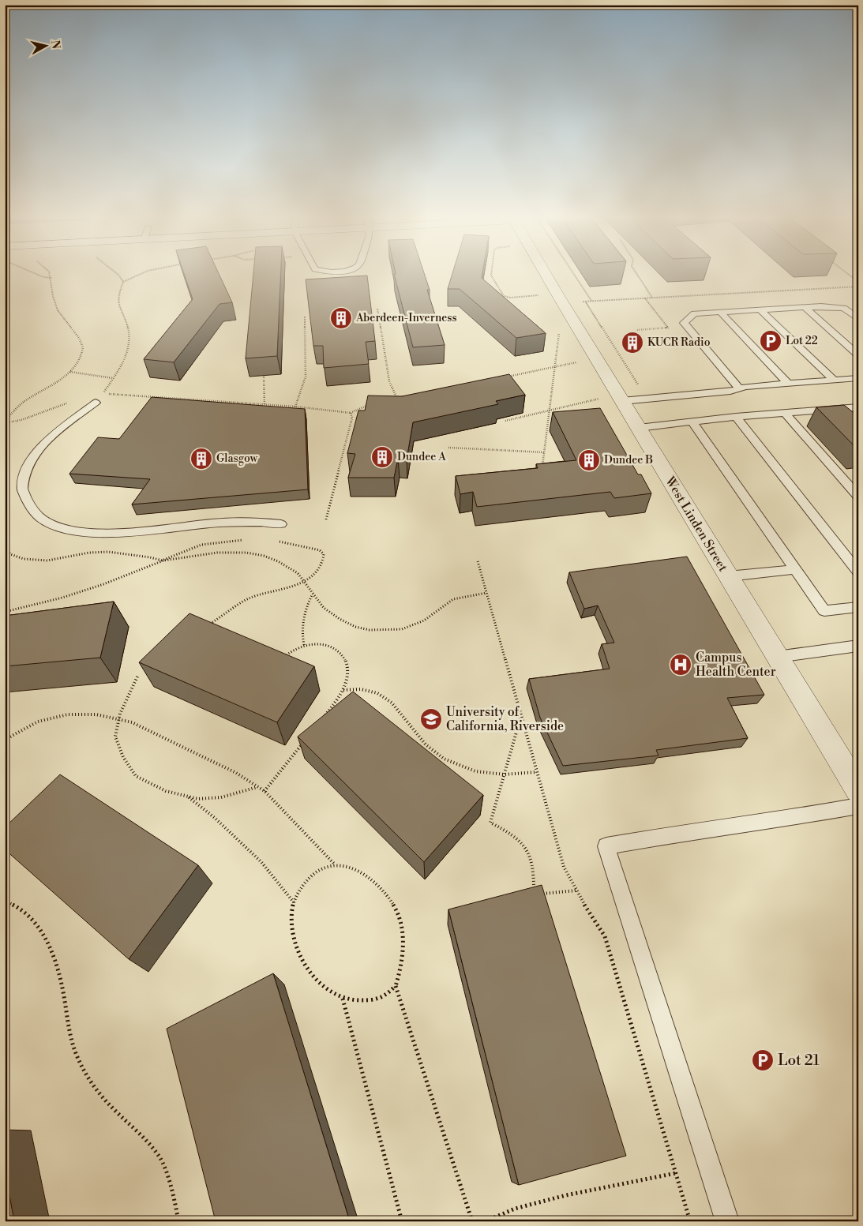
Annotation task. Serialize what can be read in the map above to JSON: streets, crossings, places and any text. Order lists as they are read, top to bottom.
{
  "streets": {
    "street": ["West Linden Street"]
  },
  "places": {
    "building": [
      "Aberdeen-Inverness",
      "KUCR Radio",
      "Dundee A",
      "Glasgow",
      "Dundee B"
    ],
    "parking": ["Lot 22", "Lot 21"],
    "hospital": ["Campus Health Center"],
    "school or university": ["University of California, Riverside"]
  },
  "north": "right"
}
